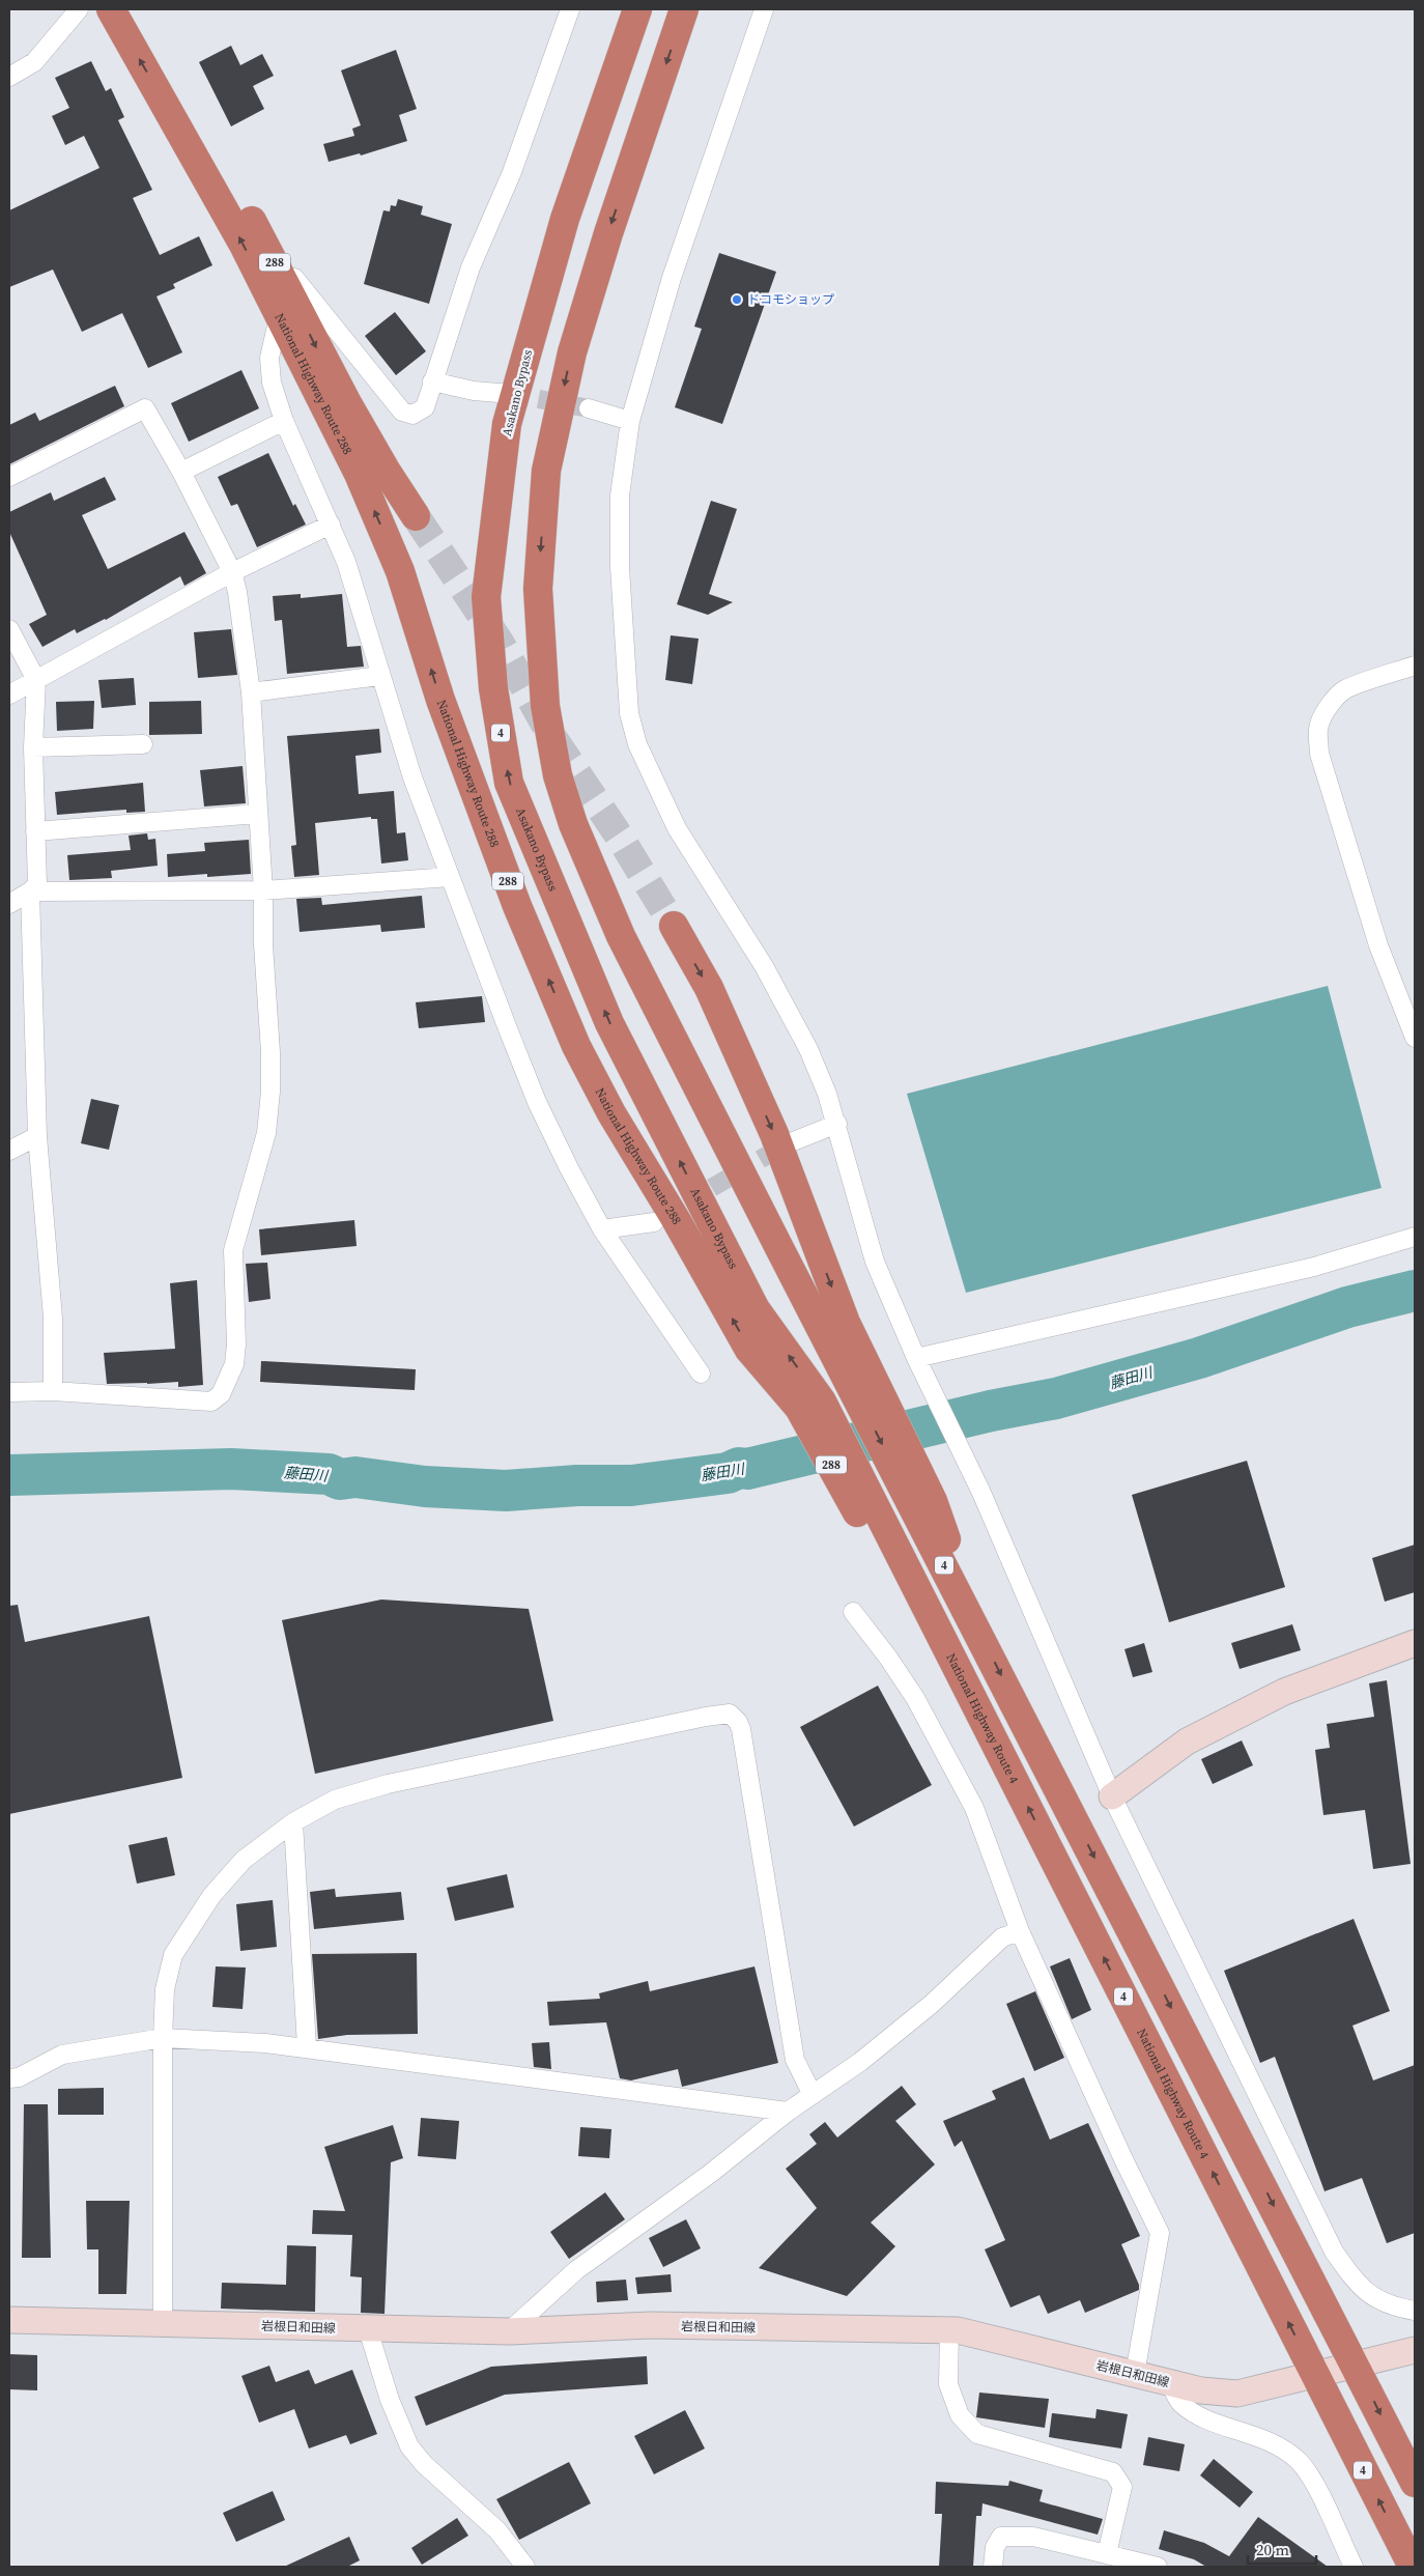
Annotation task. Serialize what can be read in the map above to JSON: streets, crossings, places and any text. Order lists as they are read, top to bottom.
{
  "streets": {
    "highway": [
      "288",
      "National Highway Route 288",
      "Asakano Bypass",
      "4",
      "National Highway Route 4"
    ],
    "main road": ["岩根日和田線"]
  },
  "crossings": [
    ["National Highway Route 288", "Asakano Bypass"],
    ["National Highway Route 288", "National Highway Route 4"],
    ["National Highway Route 4", "岩根日和田線"]
  ],
  "water": ["藤田川"],
  "places": ["ドコモショップ"],
  "scale_bar": "20 m"
}
